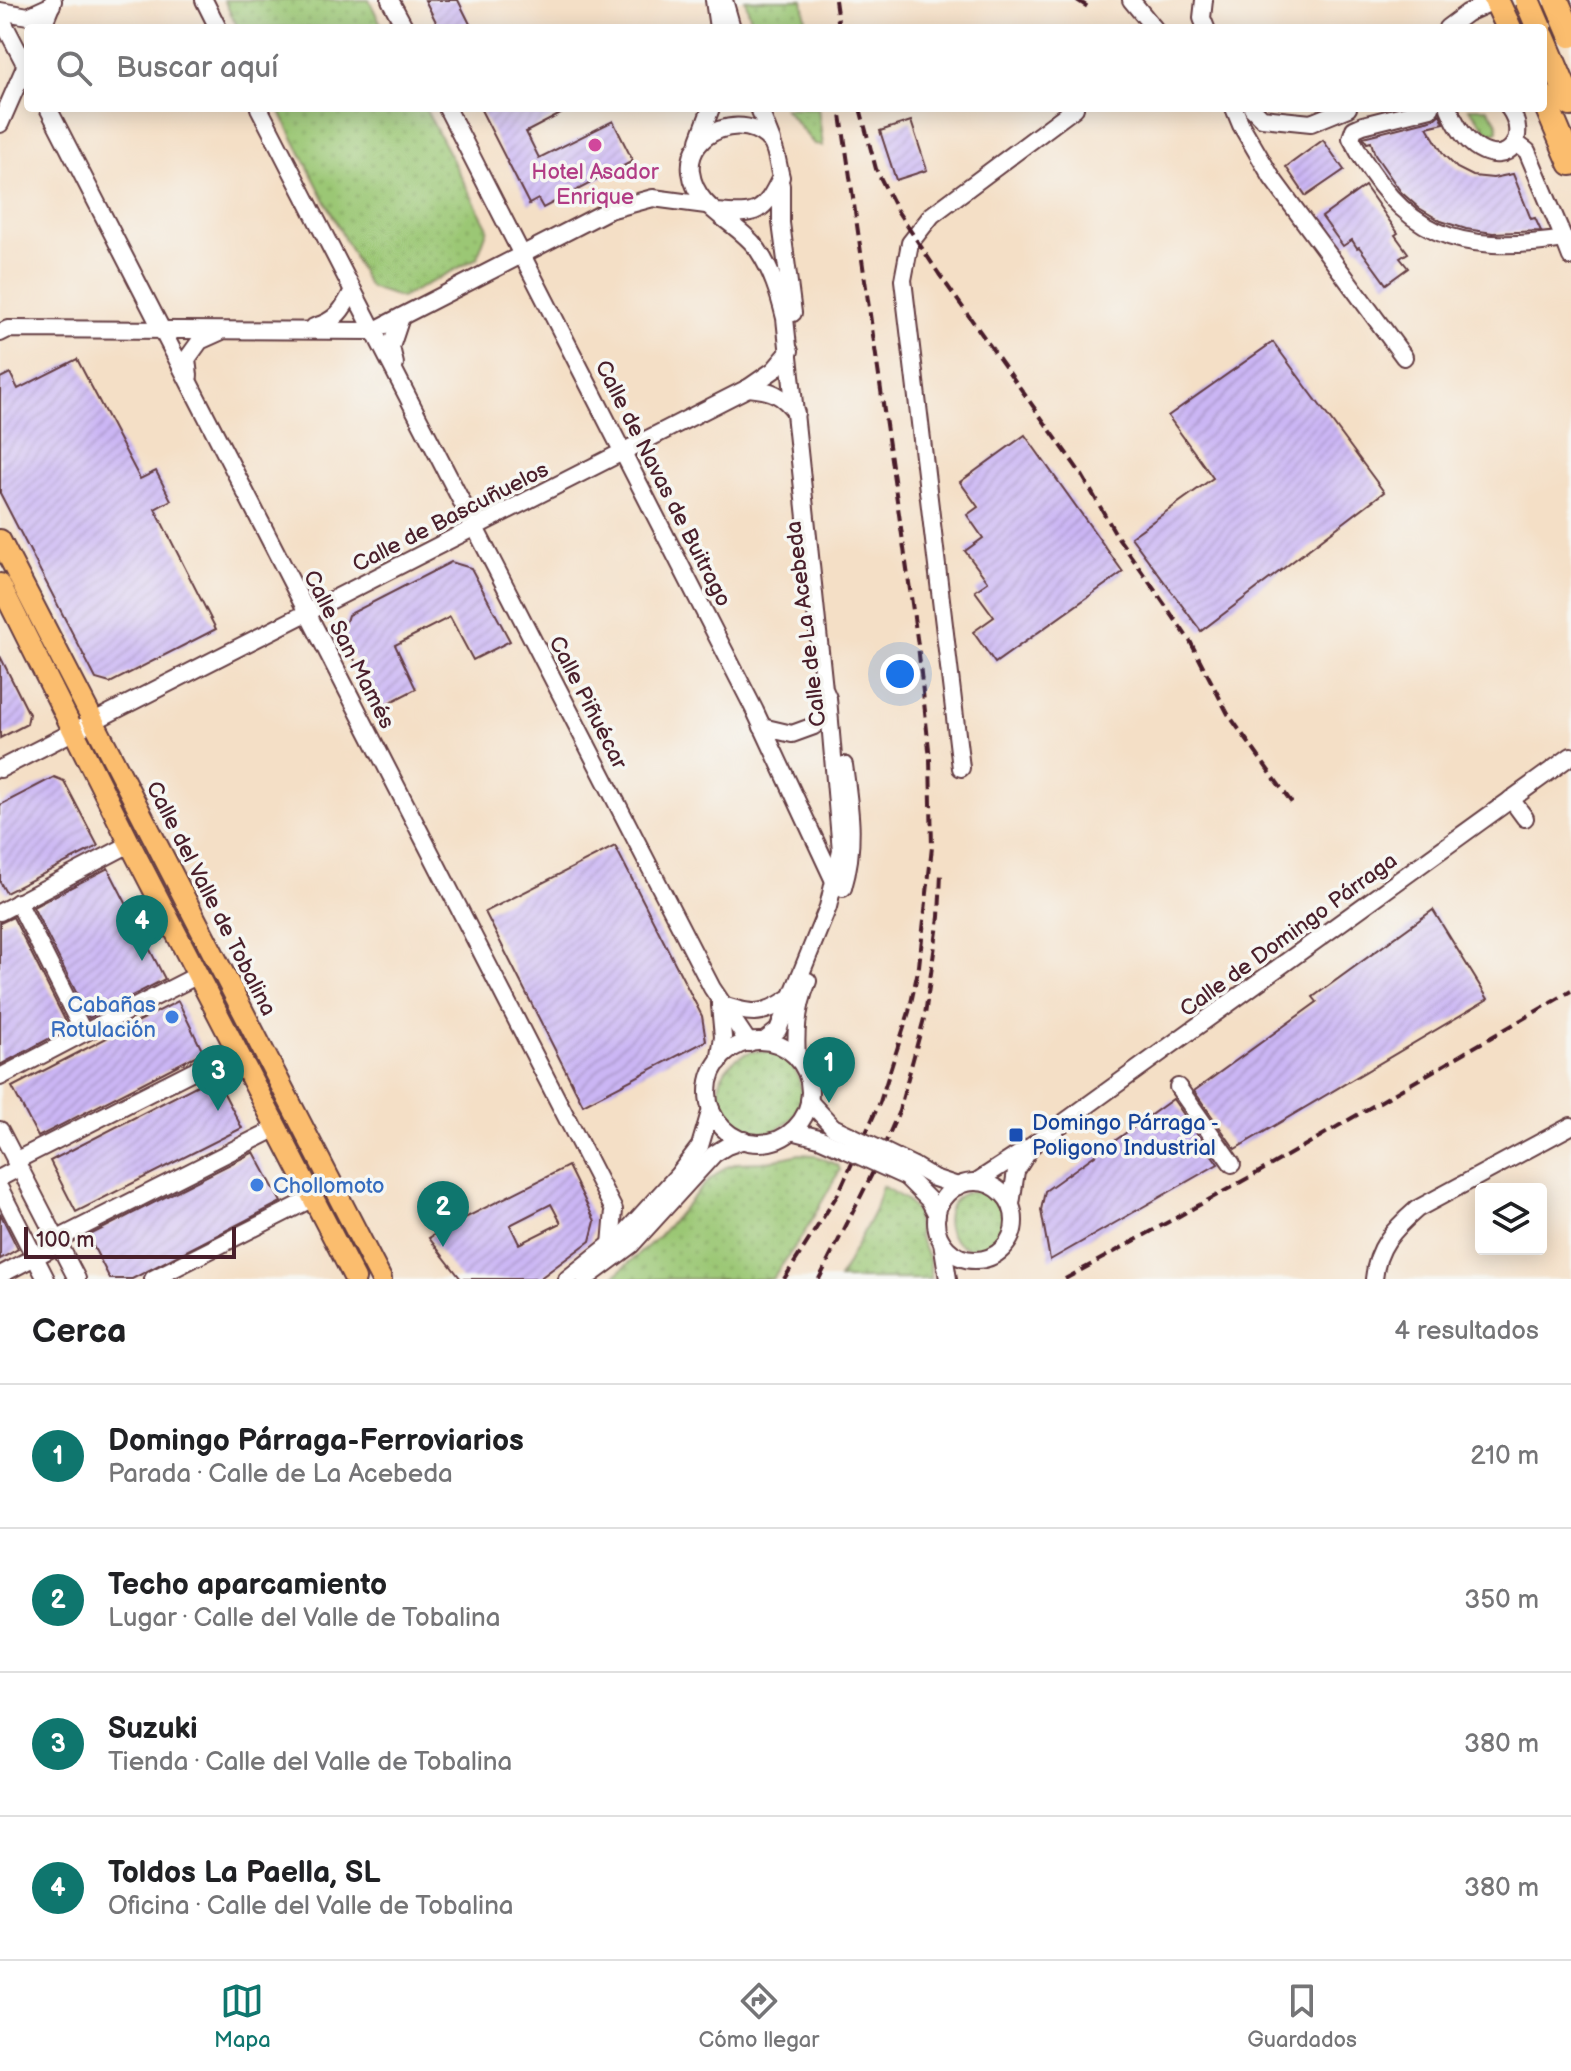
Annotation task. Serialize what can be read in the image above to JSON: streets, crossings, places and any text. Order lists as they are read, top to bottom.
{
  "streets": {
    "main road": ["Calle del Valle de Tobalina"],
    "street": [
      "Calle de Navas de Buitrago",
      "Calle de Bascuñuelos",
      "Calle de La Acebeda",
      "Calle San Mamés",
      "Calle Piñuécar",
      "Calle de Domingo Párraga"
    ]
  },
  "crossings": [
    ["Calle de Navas de Buitrago", "Calle de Bascuñuelos"],
    ["Calle de Navas de Buitrago", "Calle de La Acebeda"],
    ["Calle de Bascuñuelos", "Calle de La Acebeda"],
    ["Calle de Bascuñuelos", "Calle San Mamés"],
    ["Calle de Bascuñuelos", "Calle Piñuécar"],
    ["Calle de Bascuñuelos", "Calle del Valle de Tobalina"],
    ["Calle de La Acebeda", "Calle Piñuécar"]
  ],
  "places": {
    "other": ["Hotel Asador Enrique", "Cabañas Rotulación", "Chollomoto"],
    "transit": ["Domingo Párraga - Poligono Industrial"]
  },
  "scale_bar": "100 m",
  "page": {
    "search": "Buscar aquí",
    "pins": [
      "4",
      "1",
      "3",
      "2"
    ],
    "scale": "100 m",
    "heading": ["Cerca", "4 resultados"],
    "list": [
      {
        "mark": "1",
        "name": "Domingo Párraga-Ferroviarios",
        "note": "Parada · Calle de La Acebeda",
        "value": "210 m"
      },
      {
        "mark": "2",
        "name": "Techo aparcamiento",
        "note": "Lugar · Calle del Valle de Tobalina",
        "value": "350 m"
      },
      {
        "mark": "3",
        "name": "Suzuki",
        "note": "Tienda · Calle del Valle de Tobalina",
        "value": "380 m"
      },
      {
        "mark": "4",
        "name": "Toldos La Paella, SL",
        "note": "Oficina · Calle del Valle de Tobalina",
        "value": "380 m"
      }
    ],
    "nav": ["Mapa", "Cómo llegar", "Guardados"]
  }
}
